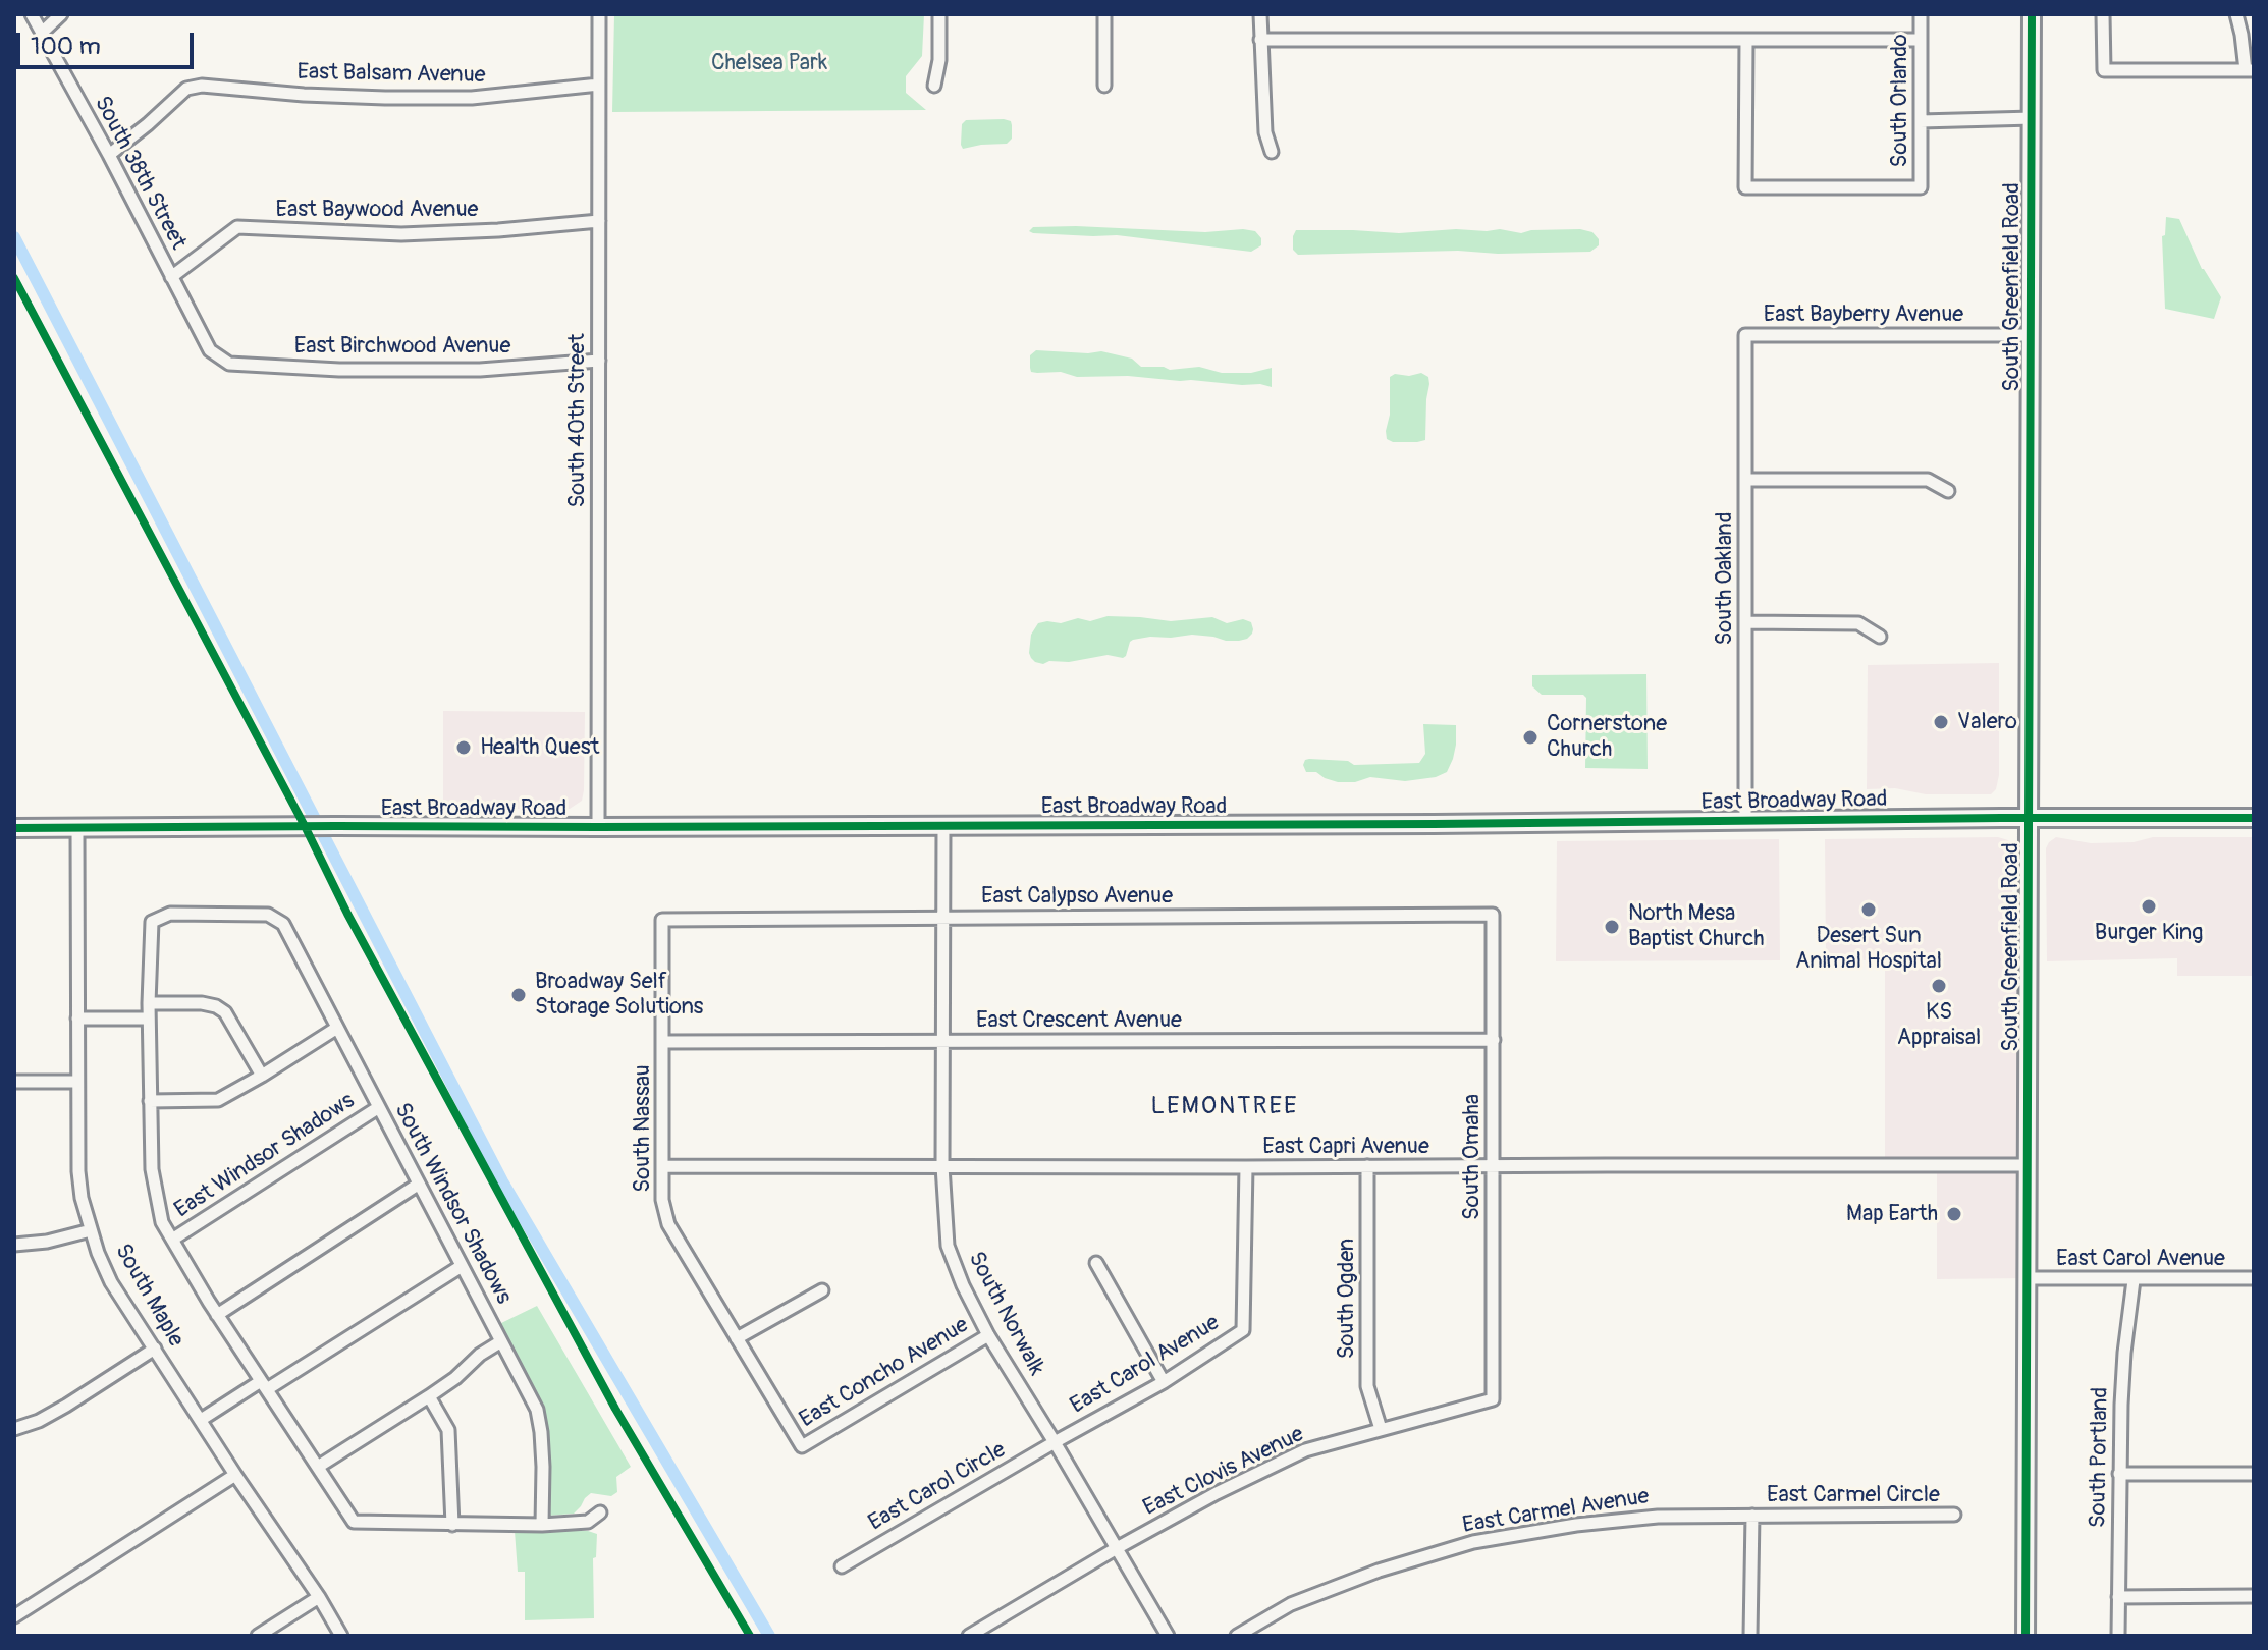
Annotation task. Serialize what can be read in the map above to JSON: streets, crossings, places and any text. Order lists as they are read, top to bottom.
{
  "streets": {
    "main road": ["South Greenfield Road", "East Broadway Road"],
    "street": [
      "East Balsam Avenue",
      "South Orlando",
      "South 38th Street",
      "East Baywood Avenue",
      "East Bayberry Avenue",
      "East Birchwood Avenue",
      "South 40th Street",
      "South Oakland",
      "East Calypso Avenue",
      "East Crescent Avenue",
      "South Nassau",
      "East Capri Avenue",
      "East Windsor Shadows",
      "South Omaha",
      "South Windsor Shadows",
      "East Carol Avenue",
      "South Maple",
      "South Ogden",
      "South Norwalk",
      "East Concho Avenue",
      "South Portland",
      "East Clovis Avenue",
      "East Carol Circle",
      "East Carmel Circle",
      "East Carmel Avenue"
    ]
  },
  "crossings": [
    ["East Balsam Avenue", "South 38th Street"],
    ["East Balsam Avenue", "South 40th Street"],
    ["South 38th Street", "East Baywood Avenue"],
    ["South 38th Street", "East Birchwood Avenue"],
    ["East Baywood Avenue", "South 40th Street"],
    ["South Greenfield Road", "East Bayberry Avenue"],
    ["South Greenfield Road", "East Broadway Road"],
    ["South Greenfield Road", "East Capri Avenue"],
    ["South Greenfield Road", "East Carol Avenue"],
    ["East Bayberry Avenue", "South Oakland"],
    ["East Birchwood Avenue", "South 40th Street"],
    ["South 40th Street", "East Broadway Road"],
    ["South Oakland", "East Broadway Road"],
    ["East Broadway Road", "South Maple"],
    ["East Broadway Road", "South Norwalk"],
    ["East Calypso Avenue", "South Nassau"],
    ["East Calypso Avenue", "South Omaha"],
    ["East Calypso Avenue", "South Norwalk"],
    ["East Crescent Avenue", "South Nassau"],
    ["East Crescent Avenue", "South Omaha"],
    ["East Crescent Avenue", "South Norwalk"],
    ["South Nassau", "East Capri Avenue"],
    ["South Nassau", "East Concho Avenue"],
    ["East Capri Avenue", "South Omaha"],
    ["East Capri Avenue", "East Carol Avenue"],
    ["East Capri Avenue", "South Ogden"],
    ["East Capri Avenue", "South Norwalk"],
    ["East Windsor Shadows", "South Windsor Shadows"],
    ["South Omaha", "East Clovis Avenue"],
    ["East Carol Avenue", "South Norwalk"],
    ["East Carol Avenue", "South Portland"],
    ["East Carol Avenue", "East Carol Circle"],
    ["South Ogden", "East Clovis Avenue"],
    ["South Norwalk", "East Concho Avenue"],
    ["South Norwalk", "East Clovis Avenue"],
    ["South Norwalk", "East Carol Circle"],
    ["East Carmel Circle", "East Carmel Avenue"]
  ],
  "districts": ["LEMONTREE"],
  "parks": ["Chelsea Park"],
  "places": [
    "Valero",
    "Cornerstone Church",
    "Health Quest",
    "Burger King",
    "Desert Sun Animal Hospital",
    "North Mesa Baptist Church",
    "KS Appraisal",
    "Broadway Self Storage Solutions",
    "Map Earth"
  ],
  "scale_bar": "100 m"
}
